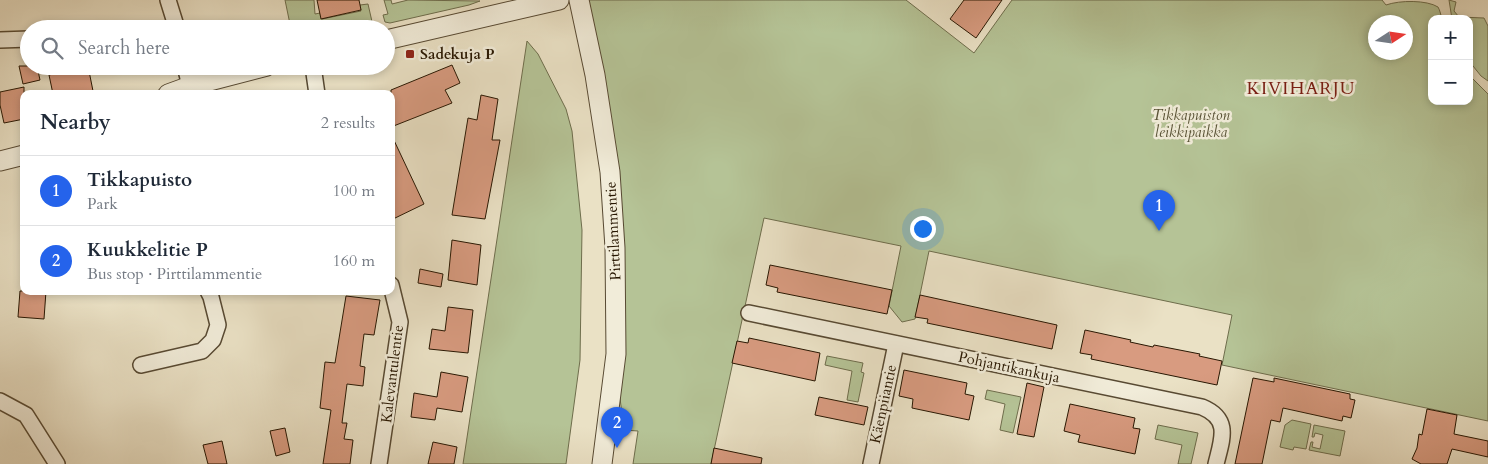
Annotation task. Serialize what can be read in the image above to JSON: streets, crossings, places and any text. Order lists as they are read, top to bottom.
{
  "streets": {
    "street": [
      "Pirttilammentie",
      "Pohjantikankuja",
      "Kalevantulentie",
      "Käenpiiantie"
    ]
  },
  "crossings": [
    ["Pohjantikankuja", "Käenpiiantie"]
  ],
  "districts": ["KIVIHARJU"],
  "parks": ["Tikkapuiston leikkipaikka"],
  "places": {
    "transit": ["Sadekuja P"]
  },
  "north": "right",
  "page": {
    "map_buttons": ["+", "−"],
    "search": "Search here",
    "heading": ["Nearby", "2 results"],
    "list": [
      {
        "mark": "1",
        "name": "Tikkapuisto",
        "note": "Park",
        "value": "100 m"
      },
      {
        "mark": "2",
        "name": "Kuukkelitie P",
        "note": "Bus stop · Pirttilammentie",
        "value": "160 m"
      }
    ],
    "pins": ["1", "2"]
  }
}
